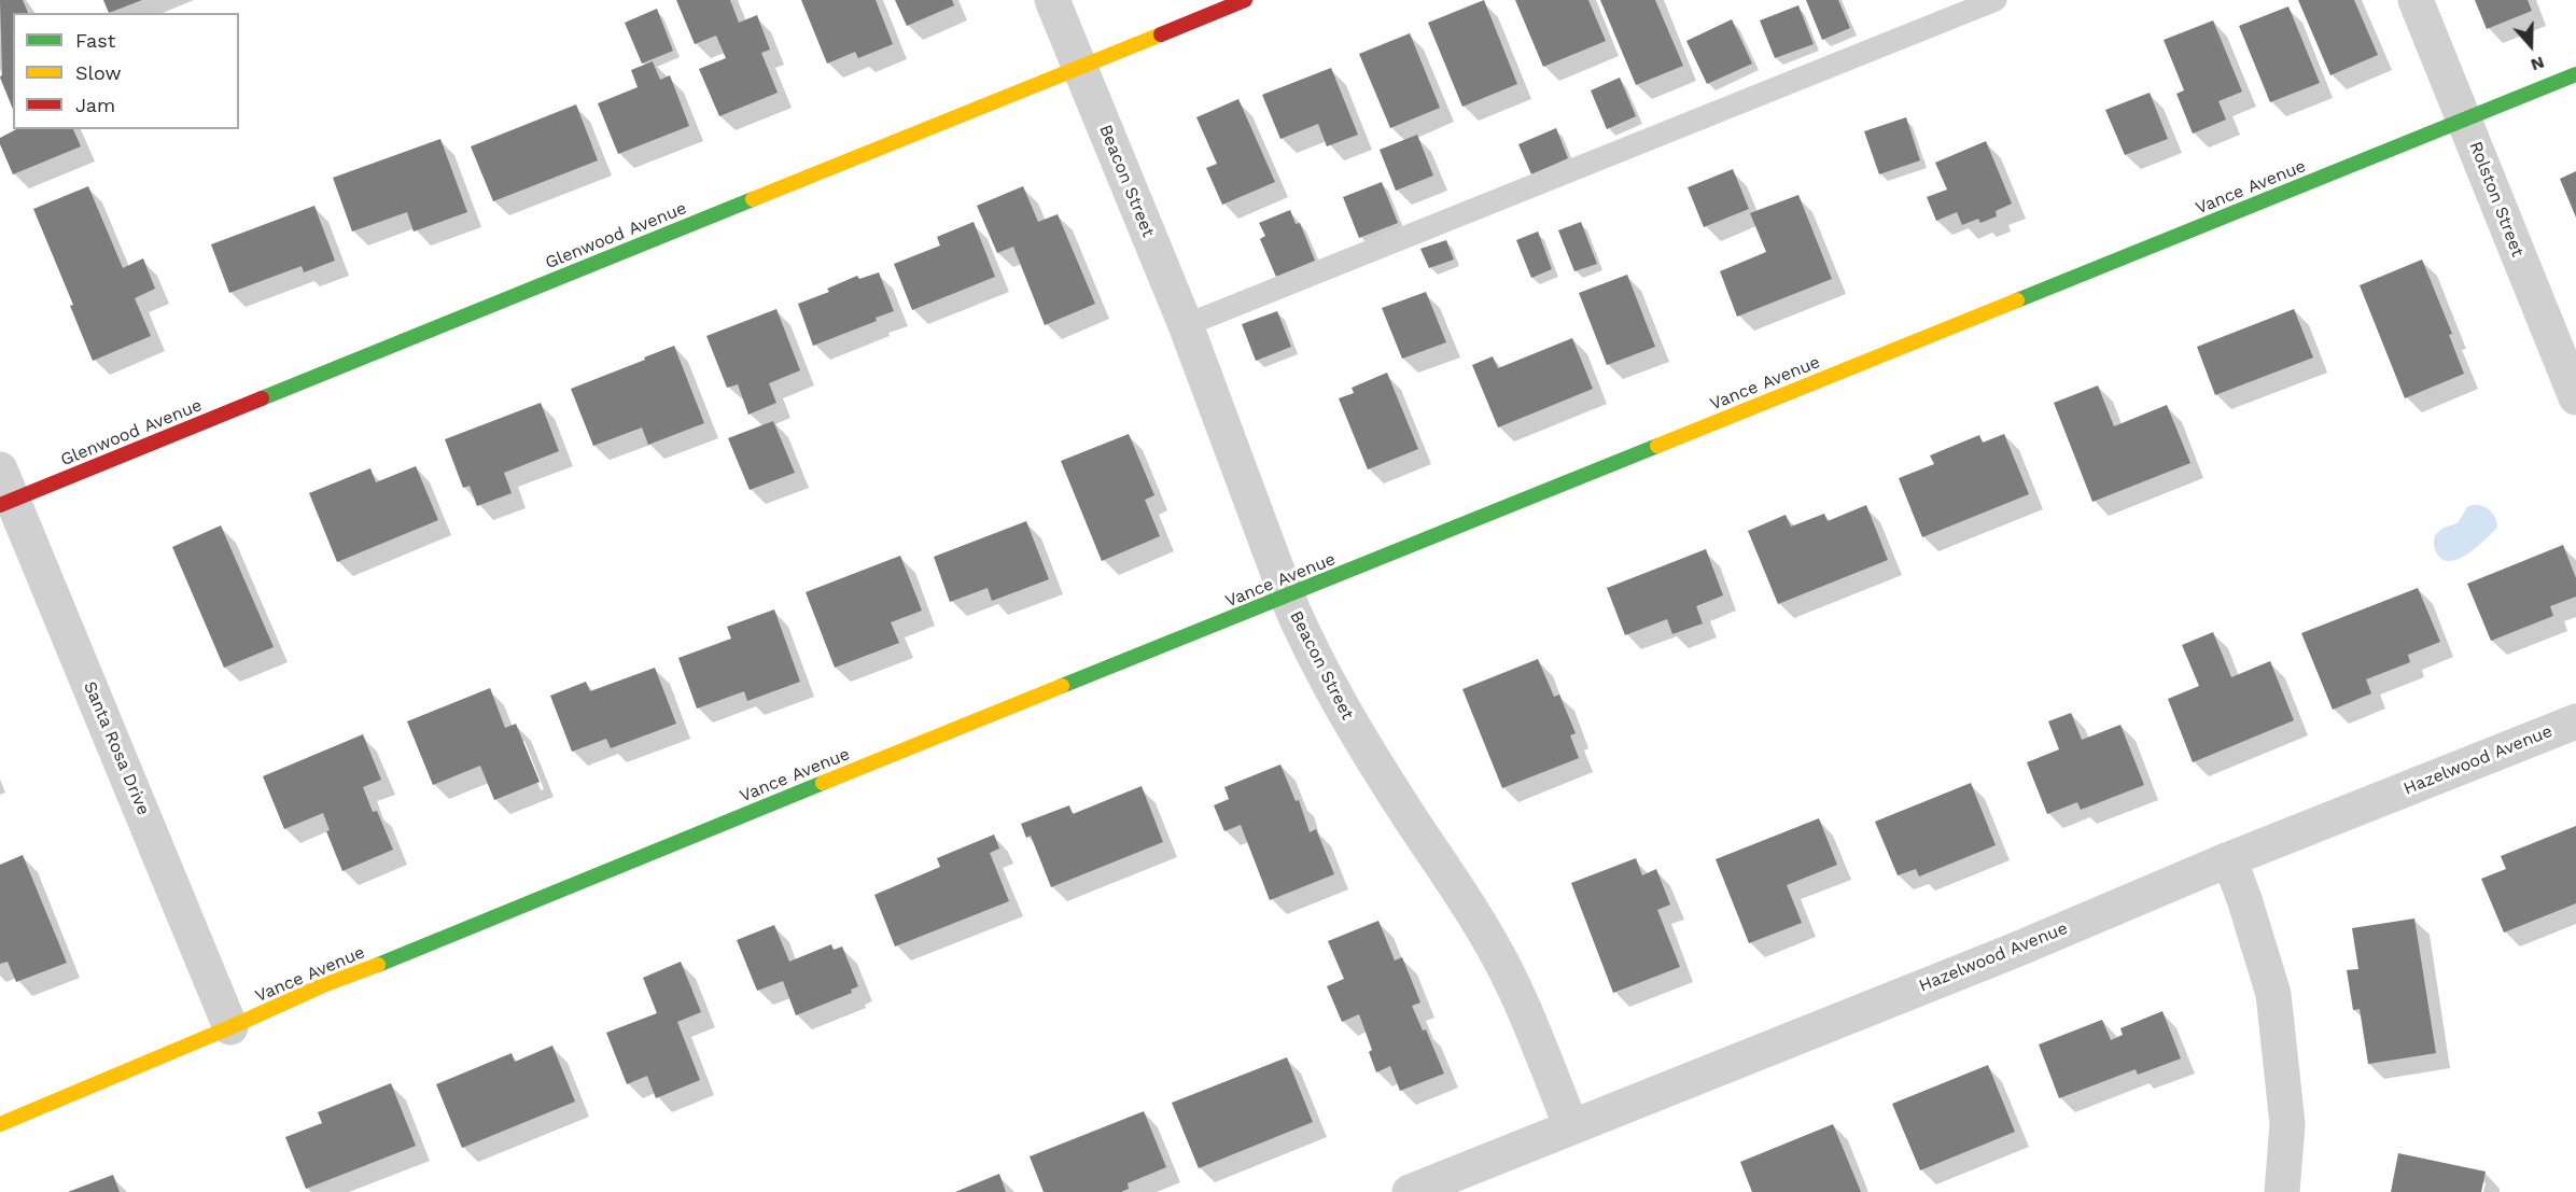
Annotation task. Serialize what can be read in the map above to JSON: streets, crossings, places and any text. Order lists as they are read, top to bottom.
{
  "streets": {
    "street": [
      "Beacon Street",
      "Vance Avenue",
      "Rolston Street",
      "Glenwood Avenue",
      "Santa Rosa Drive",
      "Hazelwood Avenue"
    ]
  },
  "crossings": [
    ["Beacon Street", "Vance Avenue"],
    ["Beacon Street", "Glenwood Avenue"],
    ["Beacon Street", "Hazelwood Avenue"],
    ["Vance Avenue", "Rolston Street"],
    ["Vance Avenue", "Santa Rosa Drive"],
    ["Glenwood Avenue", "Santa Rosa Drive"]
  ],
  "legend": ["Fast", "Slow", "Jam"],
  "north": "bottom"
}
